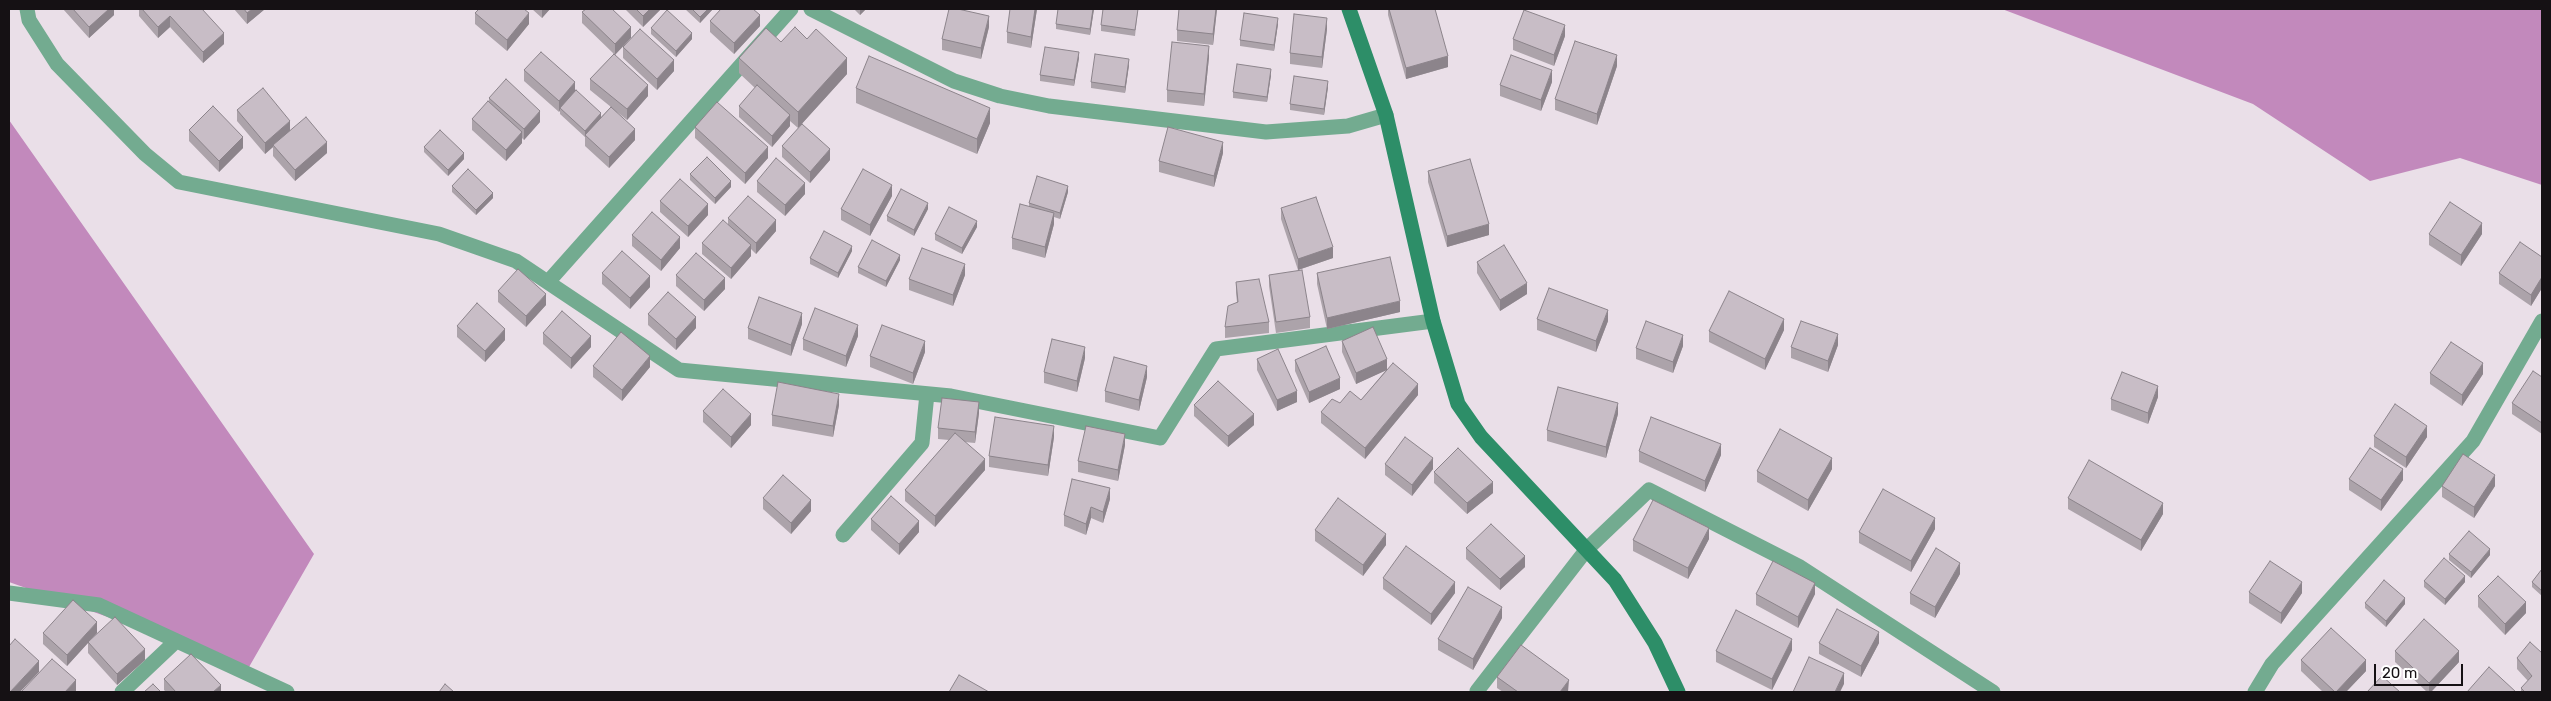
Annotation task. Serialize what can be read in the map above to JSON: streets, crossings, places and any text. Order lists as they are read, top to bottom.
{
  "scale_bar": "20 m"
}
